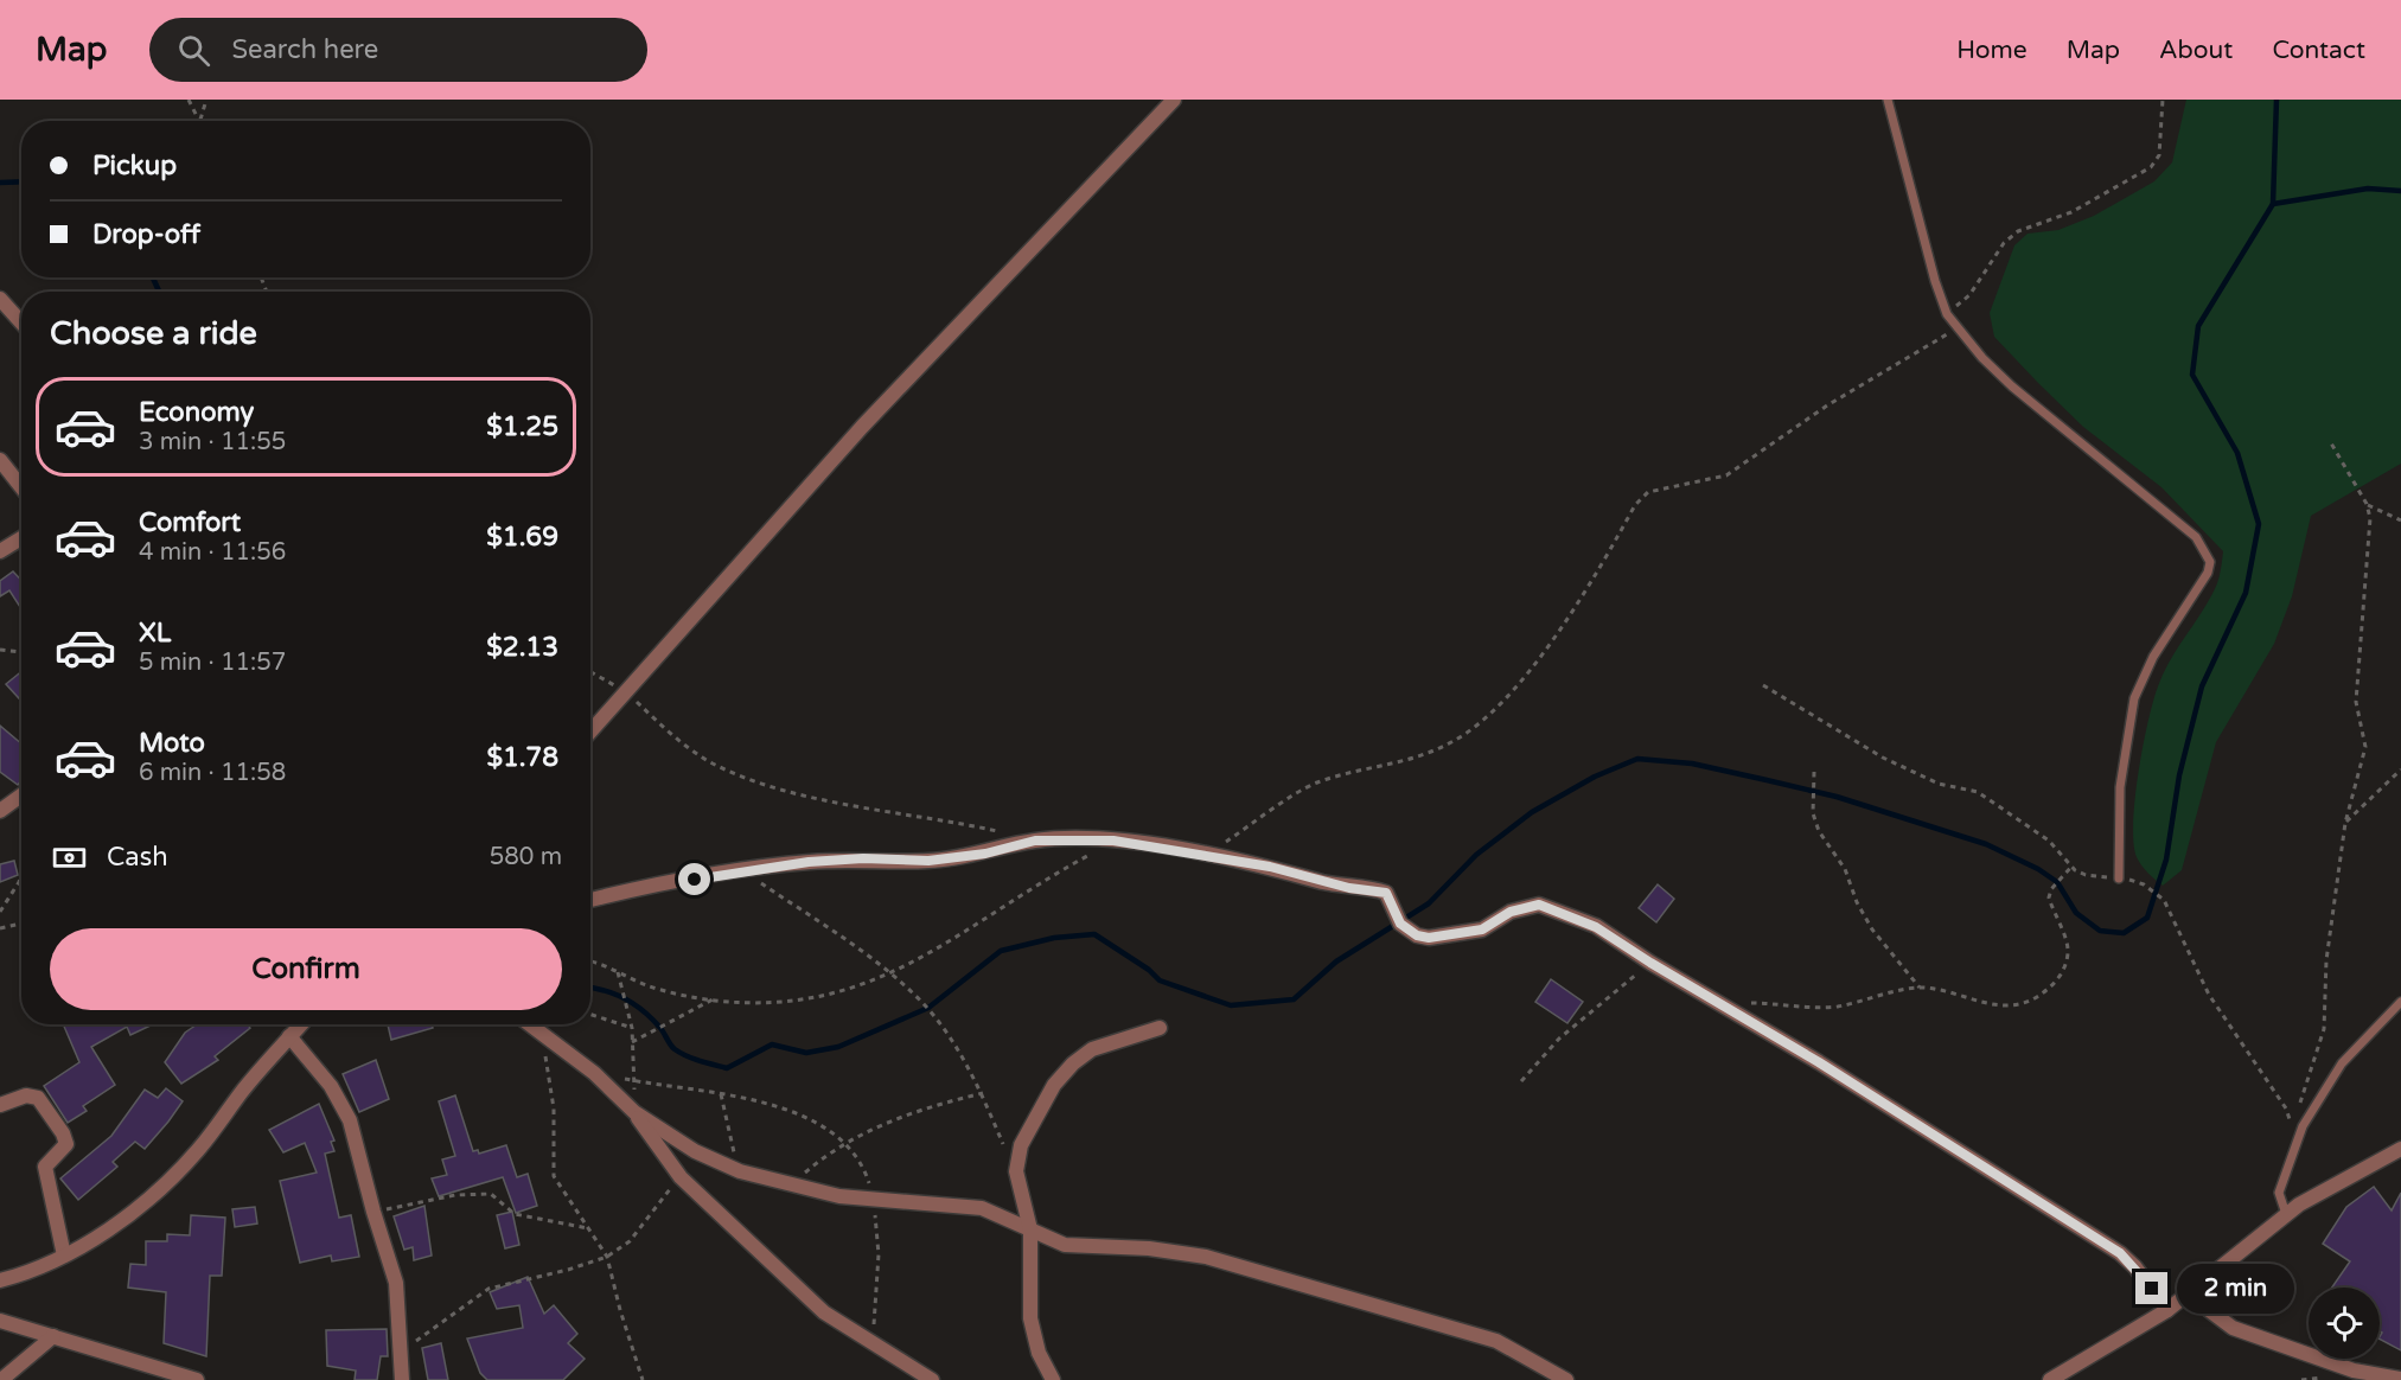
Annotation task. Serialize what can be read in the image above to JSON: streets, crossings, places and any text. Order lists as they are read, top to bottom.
{
  "page": {
    "header": "Map",
    "search": "Search here",
    "nav": [
      "Home",
      "Map",
      "About",
      "Contact"
    ],
    "banner": ["Pickup", "Drop-off"],
    "heading": "Choose a ride",
    "list": [
      {
        "name": "Economy",
        "note": "3 min · 11:55",
        "value": "$1.25"
      },
      {
        "name": "Comfort",
        "note": "4 min · 11:56",
        "value": "$1.69"
      },
      {
        "name": "XL",
        "note": "5 min · 11:57",
        "value": "$2.13"
      },
      {
        "name": "Moto",
        "note": "6 min · 11:58",
        "value": "$1.78"
      }
    ],
    "pay": ["Cash", "580 m"],
    "buttons": "Confirm",
    "bubble": "2 min"
  }
}
